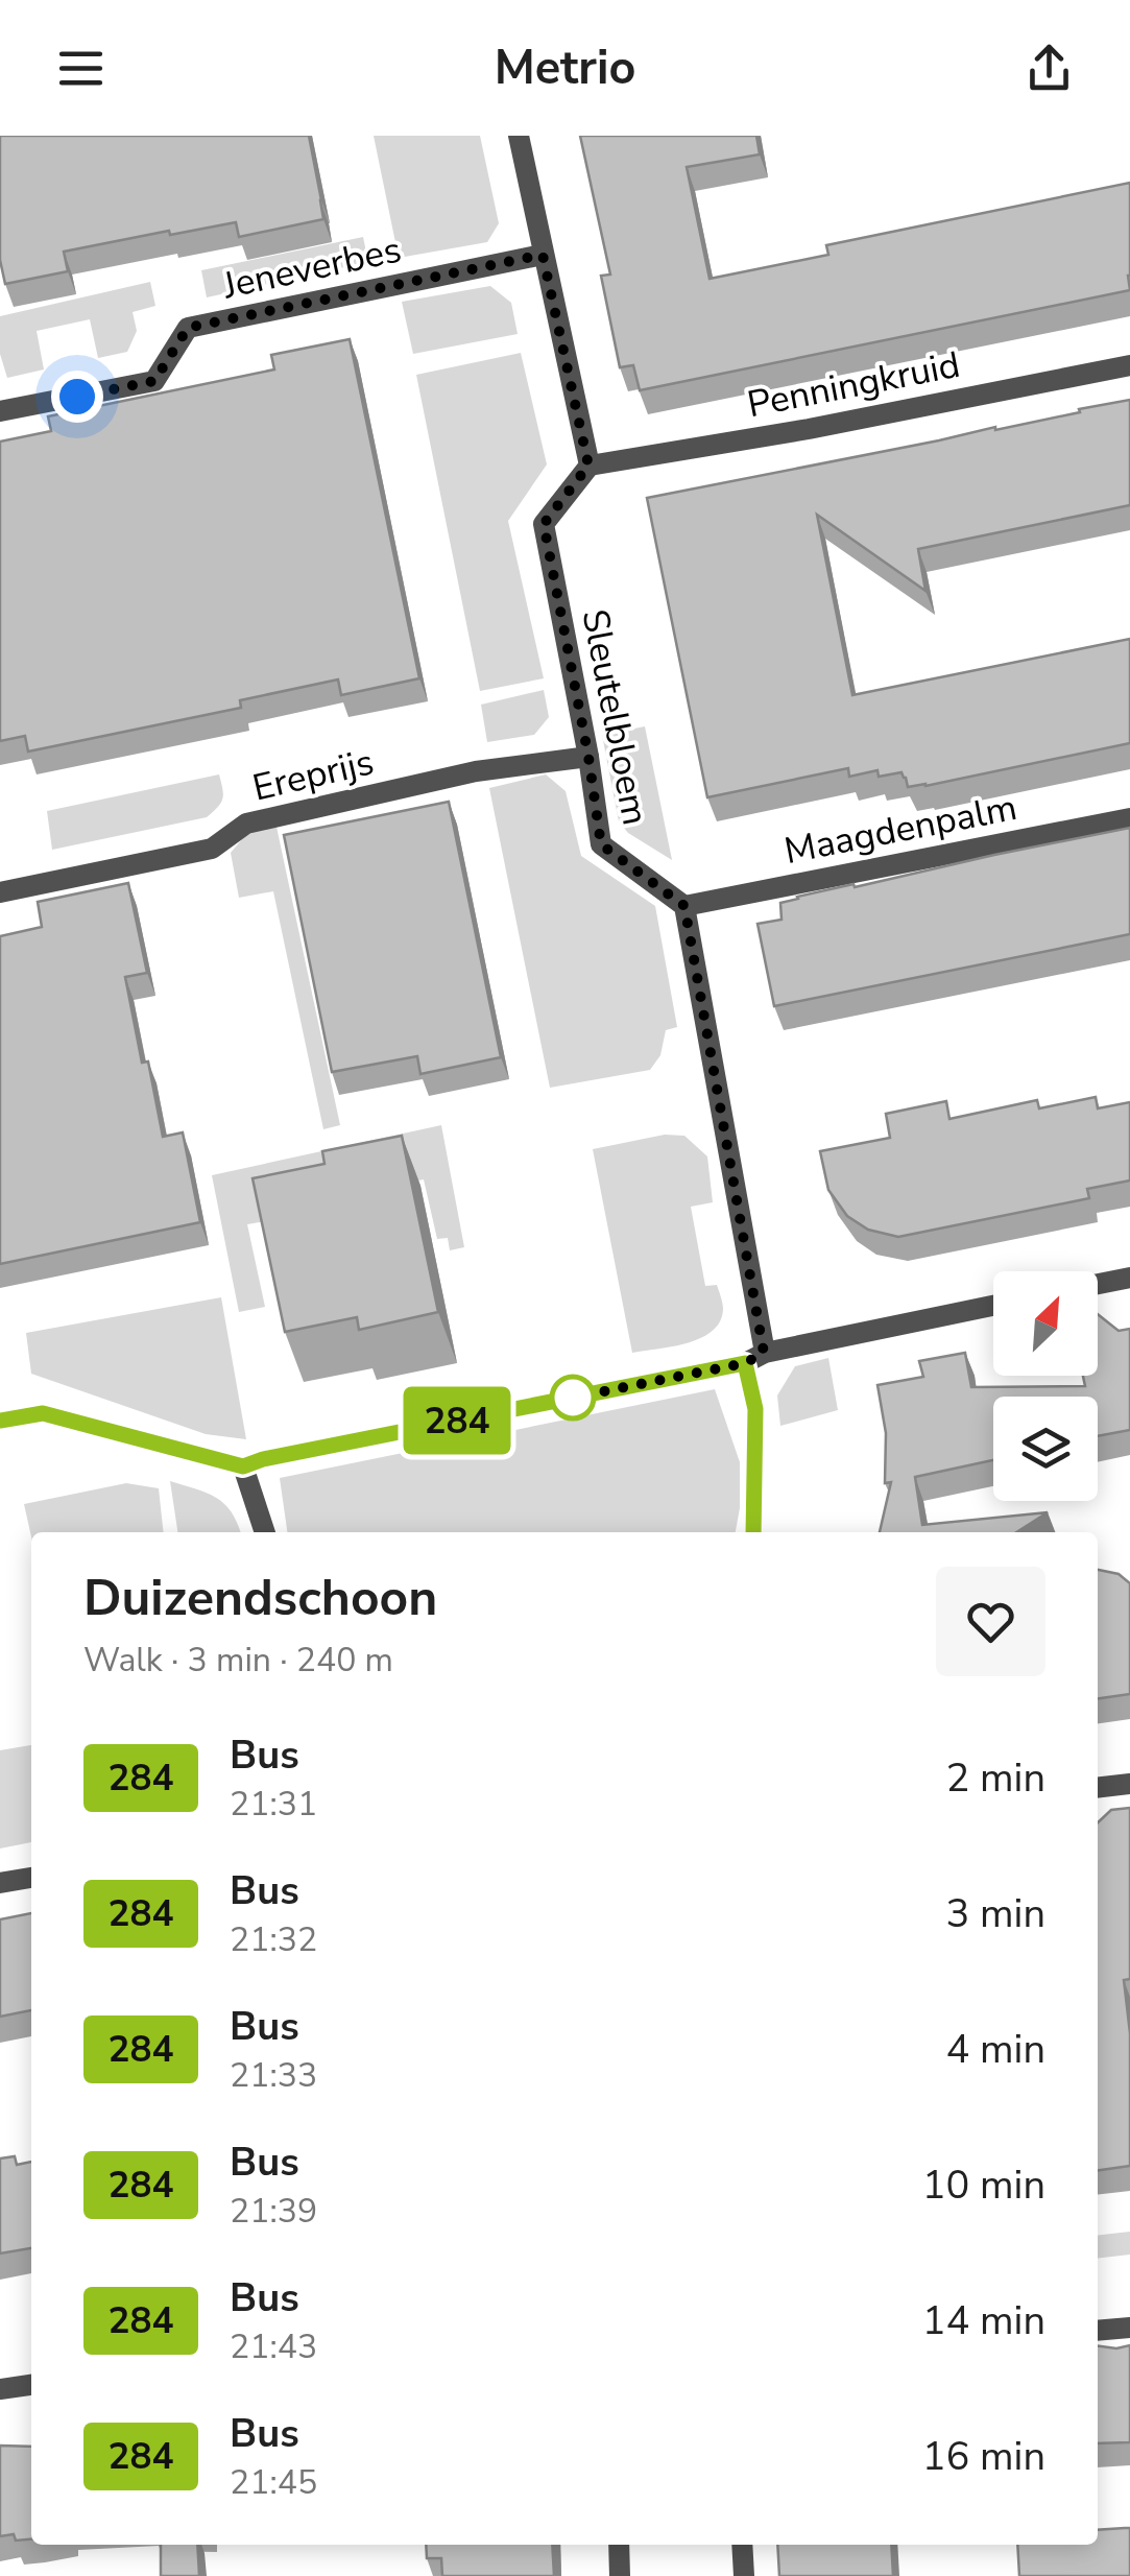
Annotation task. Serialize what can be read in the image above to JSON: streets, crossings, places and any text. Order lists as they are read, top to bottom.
{
  "streets": {
    "street": [
      "Jeneverbes",
      "Penningkruid",
      "Sleutelbloem",
      "Ereprijs",
      "Maagdenpalm"
    ]
  },
  "crossings": [
    ["Penningkruid", "Sleutelbloem"],
    ["Sleutelbloem", "Ereprijs"],
    ["Sleutelbloem", "Maagdenpalm"]
  ],
  "lines": ["bus line 284"],
  "north": "top right",
  "page": {
    "header": "Metrio",
    "on_map": "284",
    "heading": ["Duizendschoon", "Walk · 3 min · 240 m"],
    "list": [
      {
        "mark": "284",
        "name": "Bus",
        "note": "21:31",
        "value": "2 min"
      },
      {
        "mark": "284",
        "name": "Bus",
        "note": "21:32",
        "value": "3 min"
      },
      {
        "mark": "284",
        "name": "Bus",
        "note": "21:33",
        "value": "4 min"
      },
      {
        "mark": "284",
        "name": "Bus",
        "note": "21:39",
        "value": "10 min"
      },
      {
        "mark": "284",
        "name": "Bus",
        "note": "21:43",
        "value": "14 min"
      },
      {
        "mark": "284",
        "name": "Bus",
        "note": "21:45",
        "value": "16 min"
      }
    ]
  }
}
